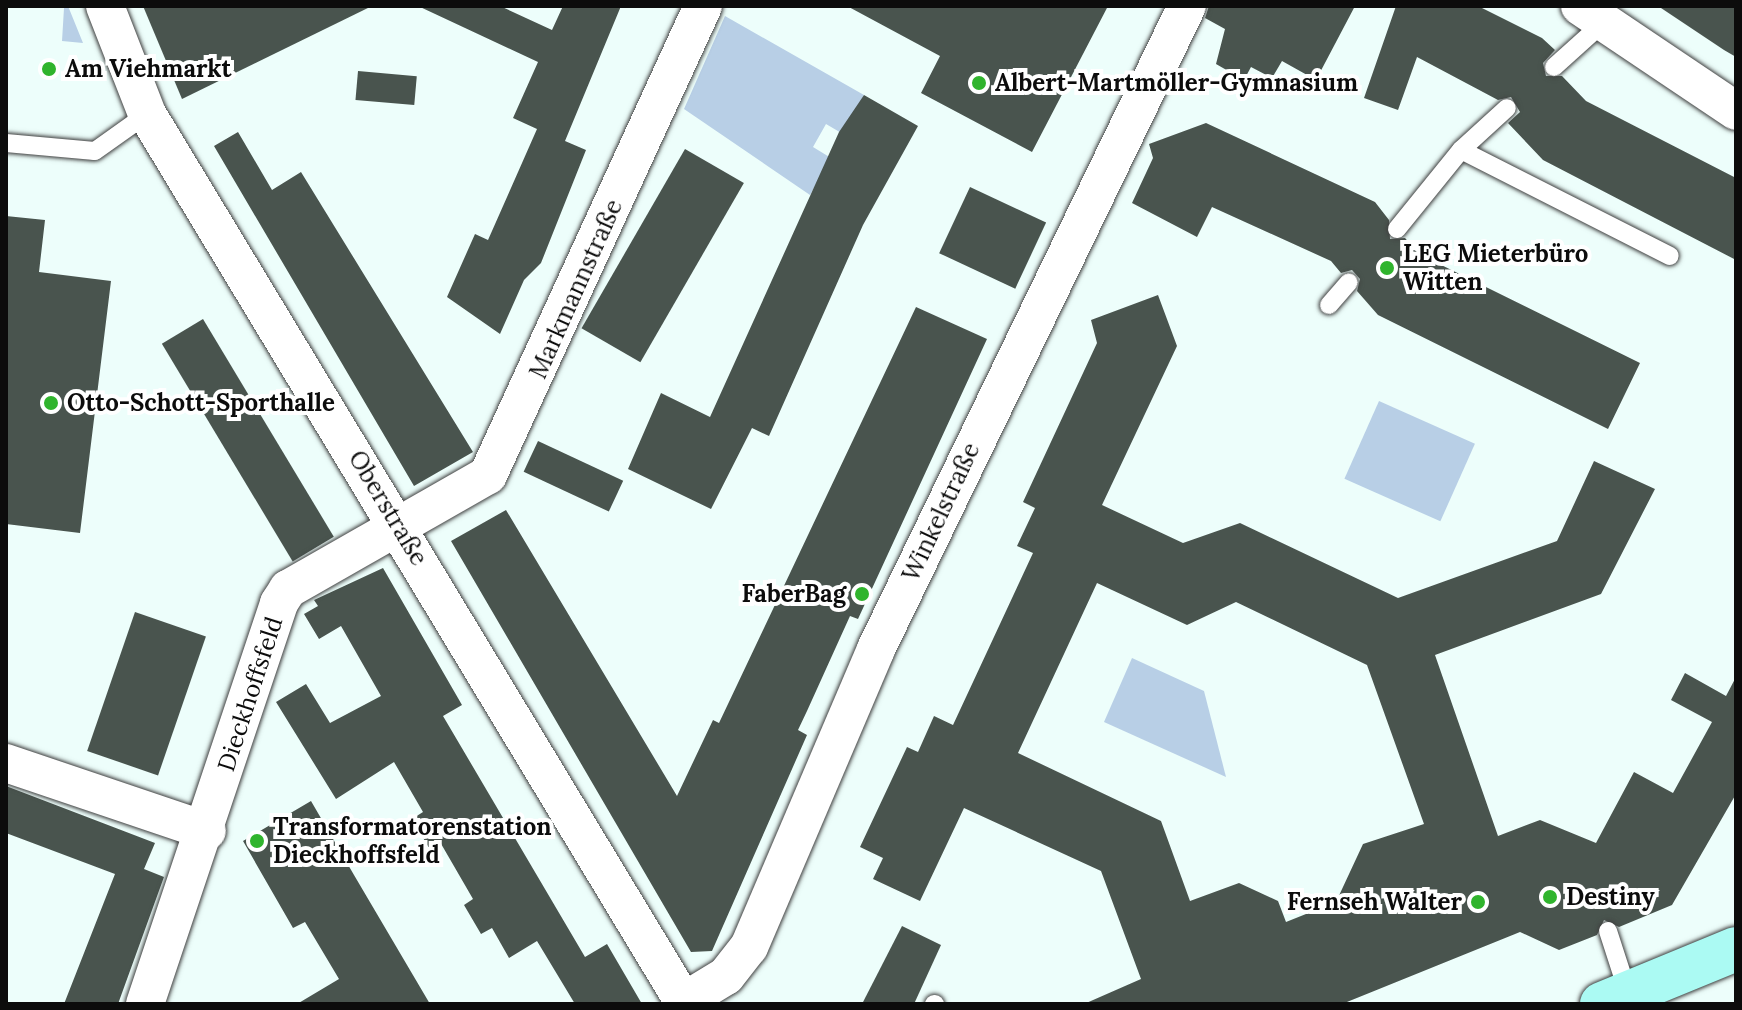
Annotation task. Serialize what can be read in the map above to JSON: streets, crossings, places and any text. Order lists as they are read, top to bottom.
{
  "streets": {
    "street": [
      "Markmannstraße",
      "Oberstraße",
      "Winkelstraße",
      "Dieckhoffsfeld"
    ]
  },
  "crossings": [
    ["Markmannstraße", "Oberstraße"],
    ["Markmannstraße", "Dieckhoffsfeld"],
    ["Oberstraße", "Winkelstraße"],
    ["Oberstraße", "Dieckhoffsfeld"]
  ],
  "places": [
    "Am Viehmarkt",
    "Albert-Martmöller-Gymnasium",
    "LEG Mieterbüro Witten",
    "Otto-Schott-Sporthalle",
    "FaberBag",
    "Transformatorenstation Dieckhoffsfeld",
    "Destiny",
    "Fernseh Walter"
  ]
}
